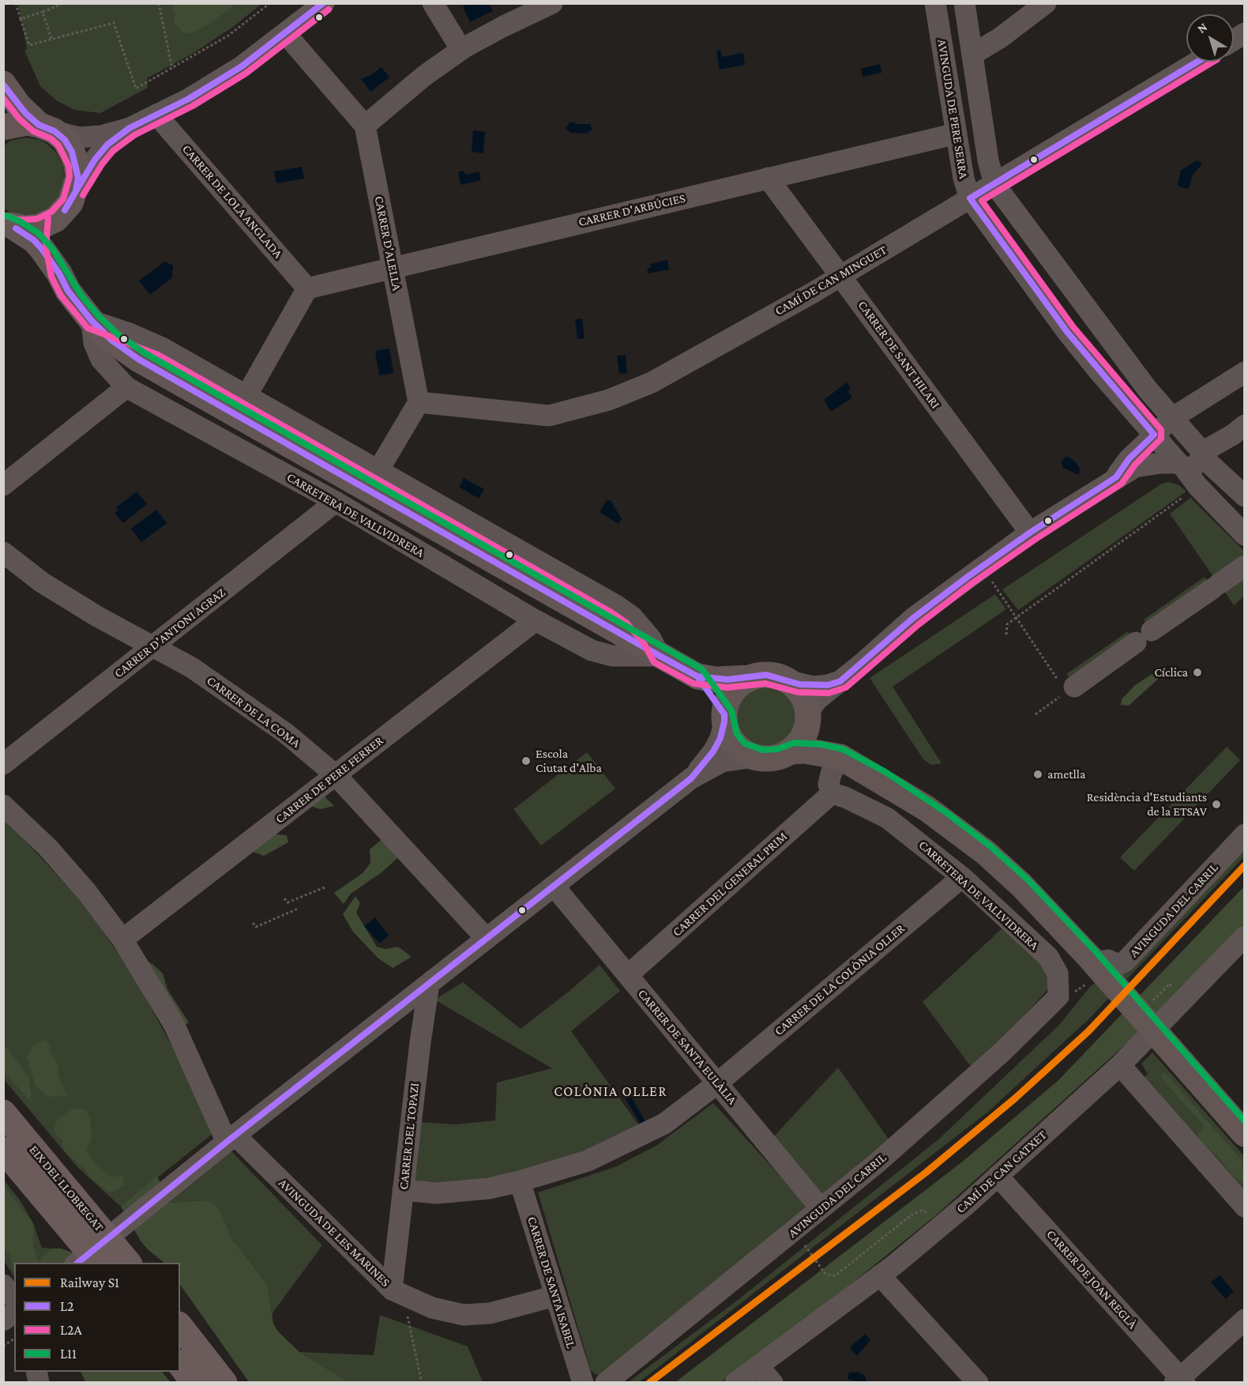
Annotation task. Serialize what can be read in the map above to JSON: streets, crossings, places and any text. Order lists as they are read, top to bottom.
{
  "streets": {
    "highway": ["EIX DEL LLOBREGAT"],
    "main road": ["CARRETERA DE VALLVIDRERA"],
    "street": [
      "AVINGUDA DE PERE SERRA",
      "CARRER DE LOLA ANGLADA",
      "CARRER D'ARBÚCIES",
      "CARRER D'ALELLA",
      "CAMÍ DE CAN MINGUET",
      "CARRER DE SANT HILARI",
      "CARRER D'ANTONI AGRAZ",
      "CARRER DE LA COMA",
      "CARRER DE PERE FERRER",
      "CARRER DEL GENERAL PRIM",
      "AVINGUDA DEL CARRIL",
      "CARRER DE LA COLÒNIA OLLER",
      "CARRER DE SANTA EULÀLIA",
      "CARRER DEL TOPAZI",
      "CAMÍ DE CAN GATXET",
      "AVINGUDA DE LES MARINES",
      "CARRER DE JOAN REGLÀ",
      "CARRER DE SANTA ISABEL"
    ]
  },
  "crossings": [
    ["AVINGUDA DE PERE SERRA", "CARRER D'ARBÚCIES"],
    ["AVINGUDA DE PERE SERRA", "CAMÍ DE CAN MINGUET"],
    ["CARRER DE LOLA ANGLADA", "CARRER D'ARBÚCIES"],
    ["CARRER D'ARBÚCIES", "CARRER D'ALELLA"],
    ["CARRER D'ARBÚCIES", "CARRER DE SANT HILARI"],
    ["CARRER D'ALELLA", "CAMÍ DE CAN MINGUET"],
    ["CAMÍ DE CAN MINGUET", "CARRER DE SANT HILARI"],
    ["CARRETERA DE VALLVIDRERA", "CARRER D'ANTONI AGRAZ"],
    ["CARRETERA DE VALLVIDRERA", "CARRER DE PERE FERRER"],
    ["CARRETERA DE VALLVIDRERA", "CARRER DEL GENERAL PRIM"],
    ["CARRETERA DE VALLVIDRERA", "AVINGUDA DEL CARRIL"],
    ["CARRETERA DE VALLVIDRERA", "CARRER DE LA COLÒNIA OLLER"],
    ["CARRER D'ANTONI AGRAZ", "CARRER DE LA COMA"],
    ["CARRER DE LA COMA", "CARRER DE PERE FERRER"],
    ["CARRER DE PERE FERRER", "AVINGUDA DE LES MARINES"],
    ["CARRER DEL GENERAL PRIM", "CARRER DE SANTA EULÀLIA"],
    ["AVINGUDA DEL CARRIL", "CARRER DE SANTA EULÀLIA"],
    ["CARRER DE LA COLÒNIA OLLER", "CARRER DE SANTA EULÀLIA"],
    ["CARRER DE LA COLÒNIA OLLER", "CARRER DEL TOPAZI"],
    ["CARRER DE LA COLÒNIA OLLER", "CARRER DE SANTA ISABEL"],
    ["CARRER DEL TOPAZI", "AVINGUDA DE LES MARINES"],
    ["CAMÍ DE CAN GATXET", "CARRER DE JOAN REGLÀ"],
    ["AVINGUDA DE LES MARINES", "CARRER DE SANTA ISABEL"]
  ],
  "districts": ["COLÒNIA OLLER"],
  "places": [
    "Cíclica",
    "Escola Ciutat d'Alba",
    "ametlla",
    "Residència d'Estudiants de la ETSAV"
  ],
  "lines": [
    "transit line L2",
    "transit line L2A",
    "transit line L11",
    "rail line S1"
  ],
  "legend": [
    "Railway S1",
    "L2",
    "L2A",
    "L11"
  ],
  "north": "top left"
}
